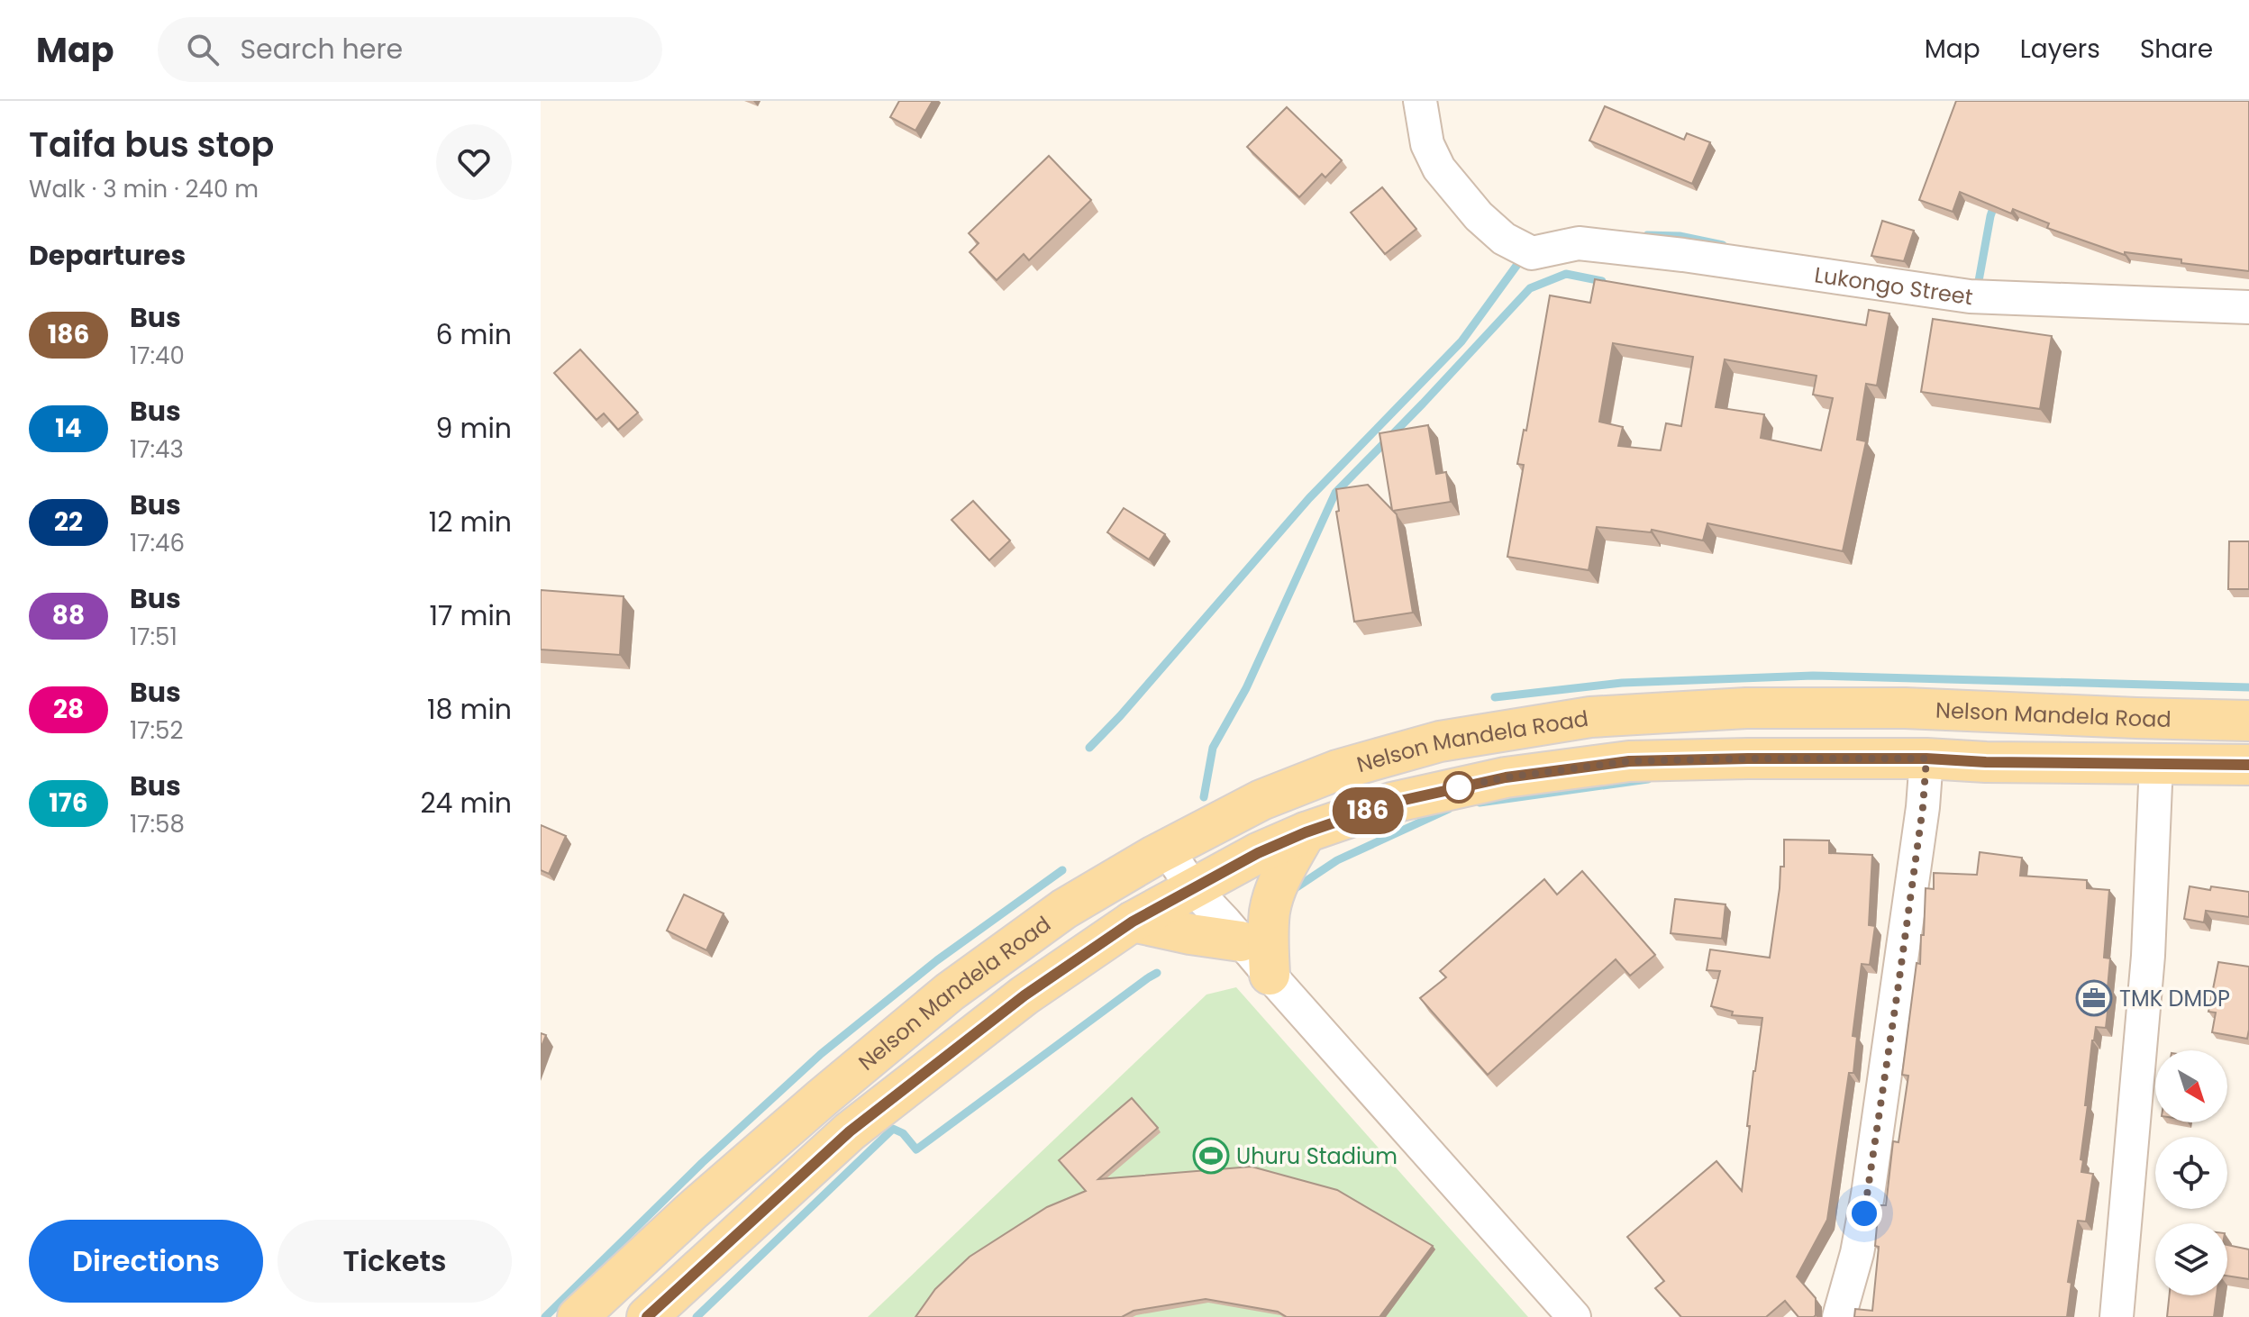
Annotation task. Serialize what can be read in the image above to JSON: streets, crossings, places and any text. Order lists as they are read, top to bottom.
{
  "streets": {
    "main road": ["Nelson Mandela Road"],
    "street": ["Lukongo Street"]
  },
  "places": {
    "office": ["TMK DMDP"],
    "sports": ["Uhuru Stadium"]
  },
  "lines": ["bus line 186"],
  "north": "bottom right",
  "page": {
    "header": "Map",
    "search": "Search here",
    "nav": ["Map", "Layers", "Share"],
    "heading": [
      ["Taifa bus stop", "Walk · 3 min · 240 m"],
      "Departures"
    ],
    "on_map": "186",
    "list": [
      {
        "mark": "186",
        "name": "Bus",
        "note": "17:40",
        "value": "6 min"
      },
      {
        "mark": "14",
        "name": "Bus",
        "note": "17:43",
        "value": "9 min"
      },
      {
        "mark": "22",
        "name": "Bus",
        "note": "17:46",
        "value": "12 min"
      },
      {
        "mark": "88",
        "name": "Bus",
        "note": "17:51",
        "value": "17 min"
      },
      {
        "mark": "28",
        "name": "Bus",
        "note": "17:52",
        "value": "18 min"
      },
      {
        "mark": "176",
        "name": "Bus",
        "note": "17:58",
        "value": "24 min"
      }
    ],
    "buttons": ["Directions", "Tickets"]
  }
}
